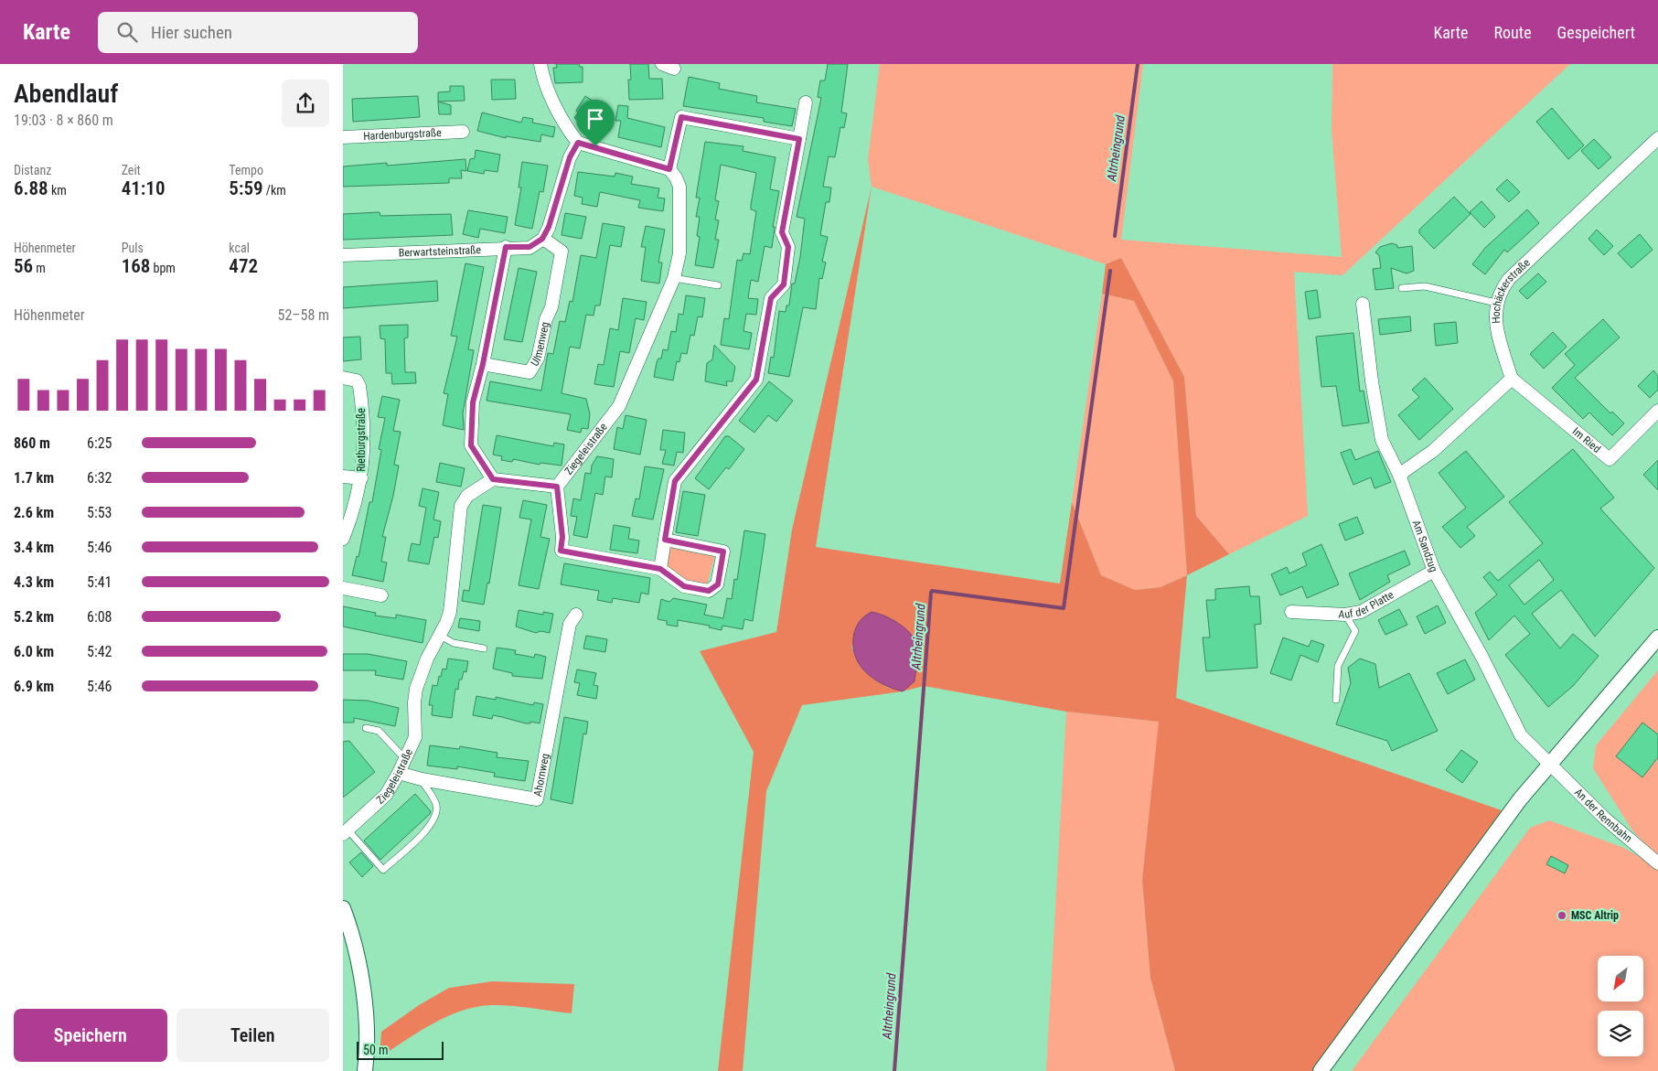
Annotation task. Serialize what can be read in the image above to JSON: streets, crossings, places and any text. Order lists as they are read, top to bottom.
{
  "streets": {
    "street": [
      "Hardenburgstraße",
      "Berwartsteinstraße",
      "Hochäckerstraße",
      "Ulmenweg",
      "Rietburgstraße",
      "Im Ried",
      "Ziegeleistraße",
      "Am Sandzug",
      "Auf der Platte",
      "Ahornweg",
      "An der Rennbahn"
    ]
  },
  "crossings": [
    ["Berwartsteinstraße", "Ulmenweg"],
    ["Hochäckerstraße", "Im Ried"],
    ["Ziegeleistraße", "Ahornweg"],
    ["Am Sandzug", "Auf der Platte"],
    ["Am Sandzug", "An der Rennbahn"]
  ],
  "water": ["Altrheingrund"],
  "places": ["MSC Altrip"],
  "scale_bar": "50 m",
  "north": "bottom left",
  "page": {
    "header": "Karte",
    "search": "Hier suchen",
    "nav": ["Karte", "Route", "Gespeichert"],
    "heading": ["Abendlauf", "19:03 · 8 × 860 m"],
    "stats": [
      ["Distanz", "6.88 km"],
      ["Zeit", "41:10"],
      ["Tempo", "5:59 /km"],
      ["Höhenmeter", "56 m"],
      ["Puls", "168 bpm"],
      ["kcal", "472"]
    ],
    "chart": ["Höhenmeter", "52–58 m"],
    "list": [
      {
        "name": "860 m",
        "note": "6:25"
      },
      {
        "name": "1.7 km",
        "note": "6:32"
      },
      {
        "name": "2.6 km",
        "note": "5:53"
      },
      {
        "name": "3.4 km",
        "note": "5:46"
      },
      {
        "name": "4.3 km",
        "note": "5:41"
      },
      {
        "name": "5.2 km",
        "note": "6:08"
      },
      {
        "name": "6.0 km",
        "note": "5:42"
      },
      {
        "name": "6.9 km",
        "note": "5:46"
      }
    ],
    "buttons": ["Speichern", "Teilen"],
    "scale": "50 m"
  }
}
